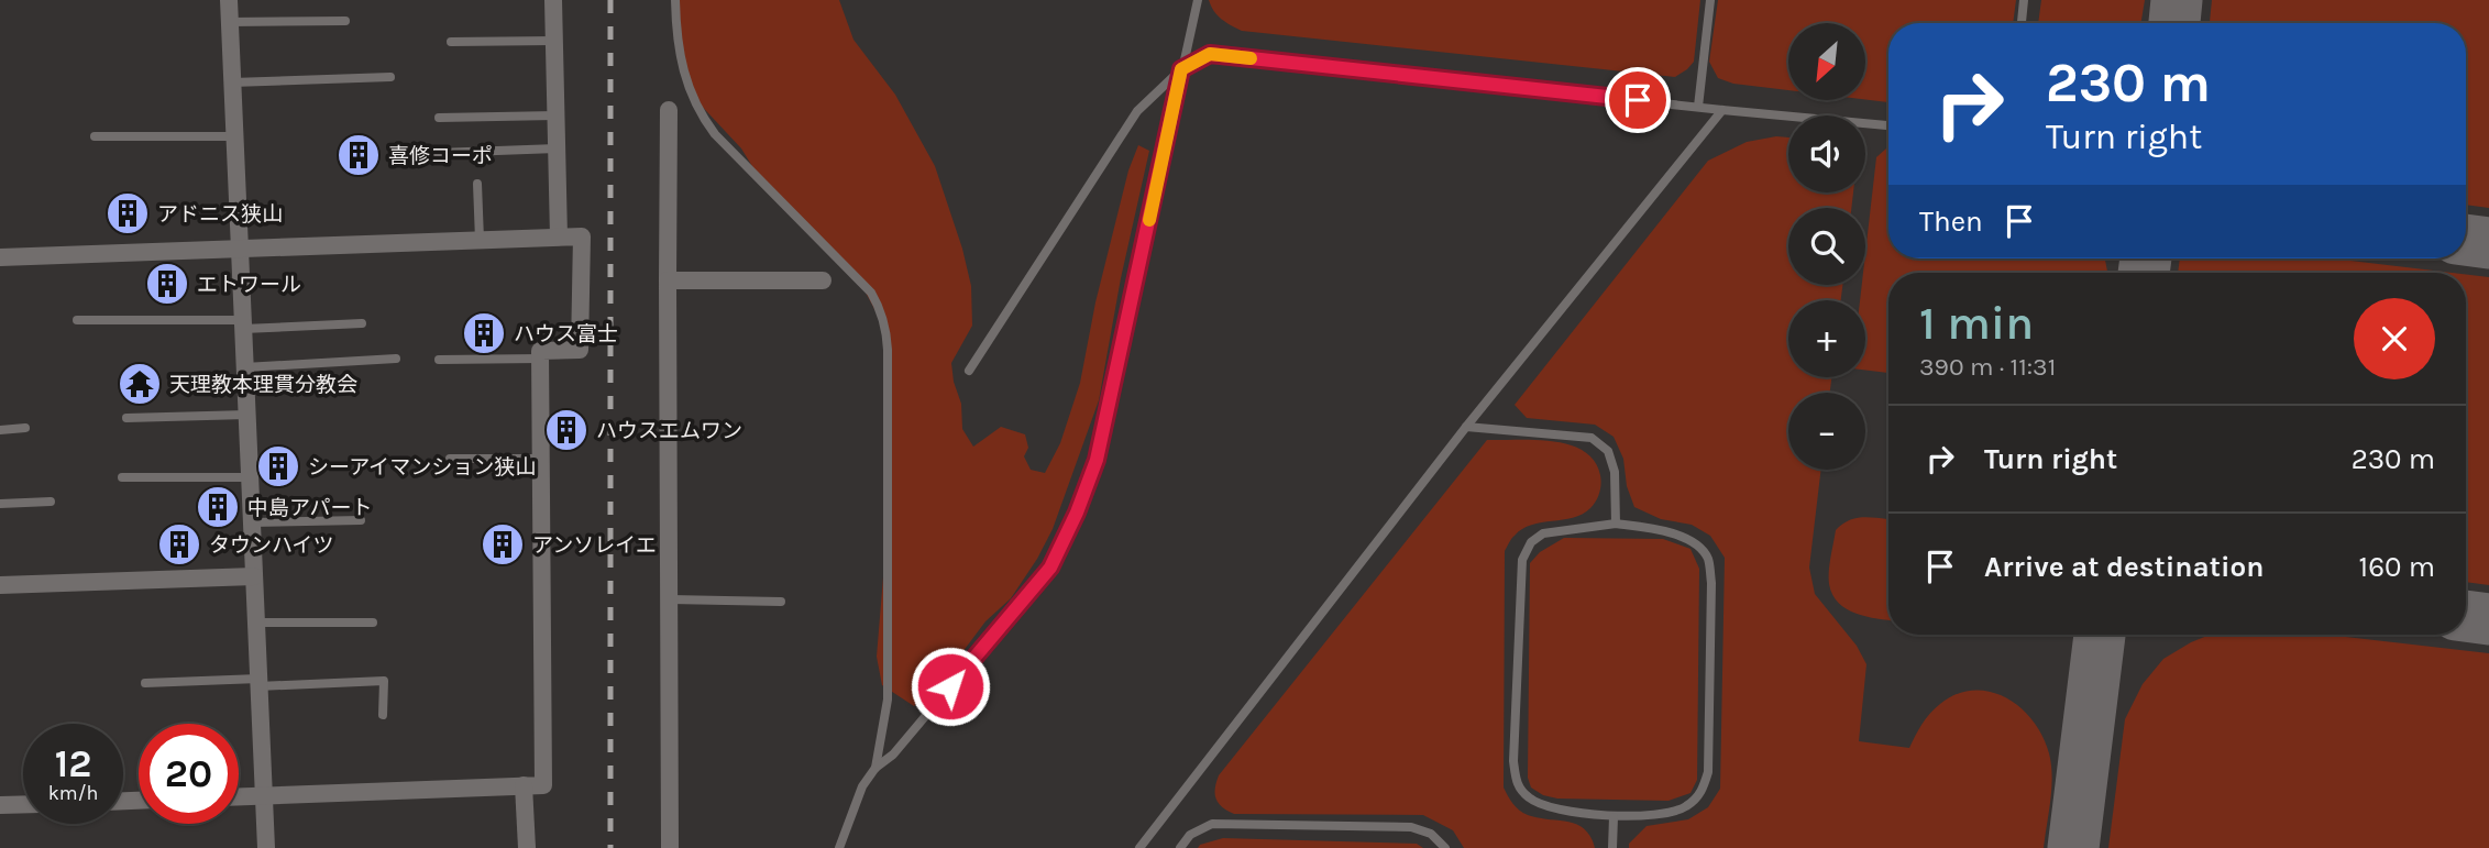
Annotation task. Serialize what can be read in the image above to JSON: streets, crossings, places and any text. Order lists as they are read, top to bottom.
{
  "places": {
    "building": [
      "喜修コーポ",
      "アドニス狭山",
      "エトワール",
      "ハウス富士",
      "ハウスエムワン",
      "シーアイマンション狭山",
      "中島アパート",
      "タウンハイツ",
      "アンソレイエ"
    ],
    "temple": ["天理教本理貫分教会"]
  },
  "north": "bottom left",
  "page": {
    "map_buttons": ["+", "−"],
    "turn": ["230 m", "Turn right"],
    "then": "Then",
    "heading": ["1 min", "390 m · 11:31"],
    "list": [
      {
        "name": "Turn right",
        "value": "230 m"
      },
      {
        "name": "Arrive at destination",
        "value": "160 m"
      }
    ],
    "speed": "12 km/h",
    "limit": "20"
  }
}
